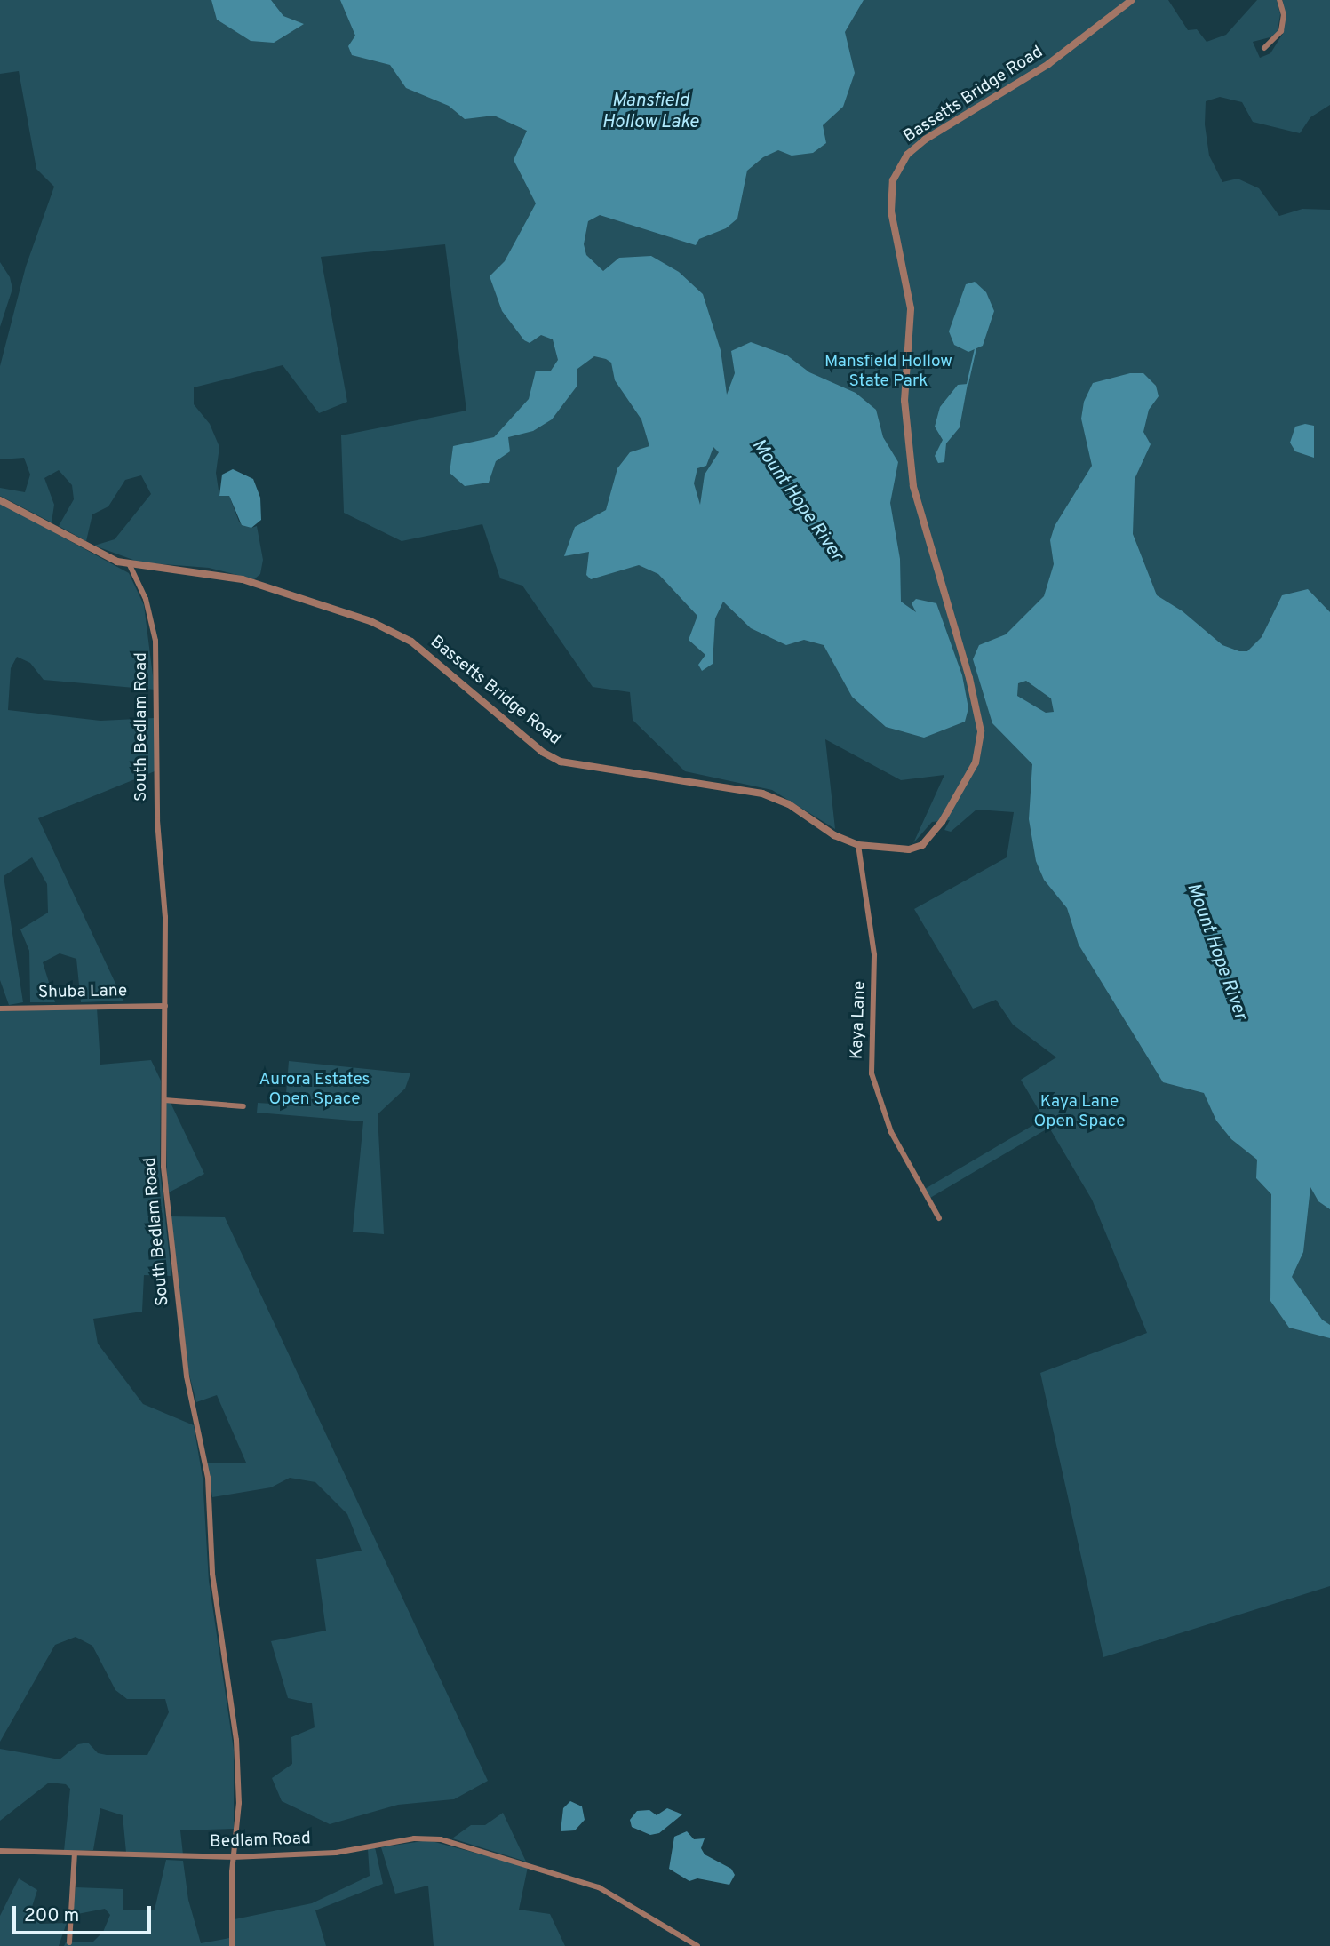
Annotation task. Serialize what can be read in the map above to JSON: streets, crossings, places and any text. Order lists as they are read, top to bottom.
{
  "streets": {
    "street": [
      "Bassetts Bridge Road",
      "South Bedlam Road",
      "Shuba Lane",
      "Kaya Lane",
      "Bedlam Road"
    ]
  },
  "crossings": [
    ["Bassetts Bridge Road", "South Bedlam Road"],
    ["Bassetts Bridge Road", "Kaya Lane"],
    ["South Bedlam Road", "Shuba Lane"],
    ["South Bedlam Road", "Bedlam Road"]
  ],
  "water": ["Mansfield Hollow Lake", "Mount Hope River"],
  "parks": ["Mansfield Hollow State Park", "Aurora Estates Open Space", "Kaya Lane Open Space"],
  "scale_bar": "200 m"
}
